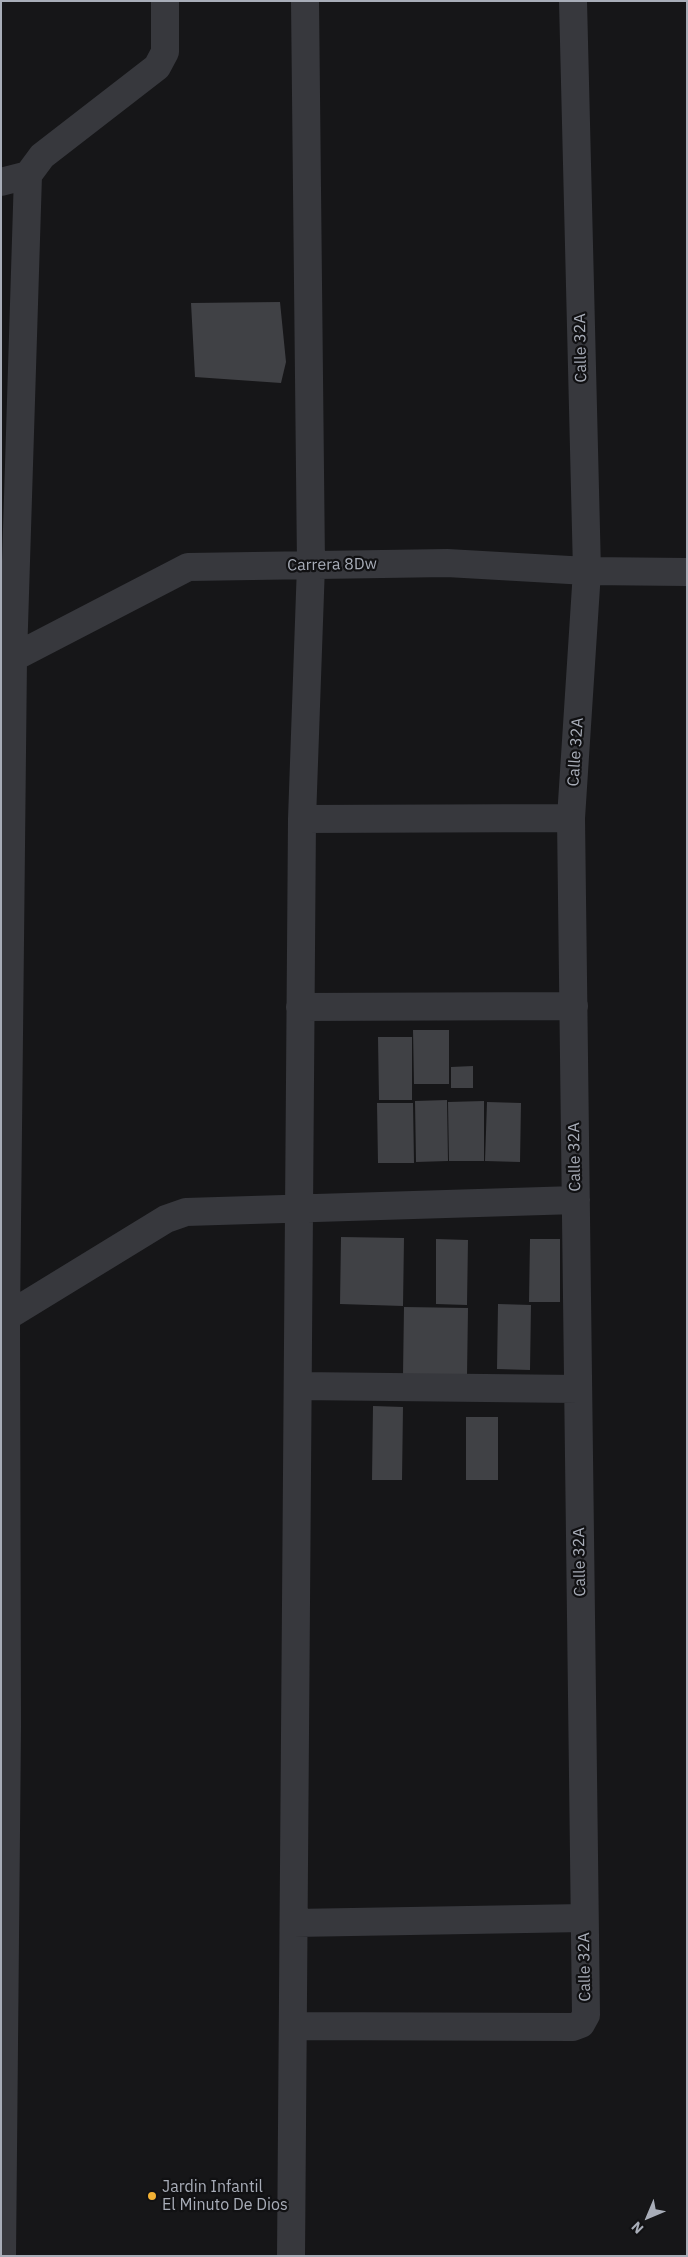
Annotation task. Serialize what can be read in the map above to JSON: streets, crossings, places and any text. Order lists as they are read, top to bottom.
{
  "streets": {
    "street": ["Calle 32A", "Carrera 8Dw"]
  },
  "crossings": [
    ["Calle 32A", "Carrera 8Dw"]
  ],
  "places": ["Jardin Infantil El Minuto De Dios"],
  "north": "bottom left"
}
